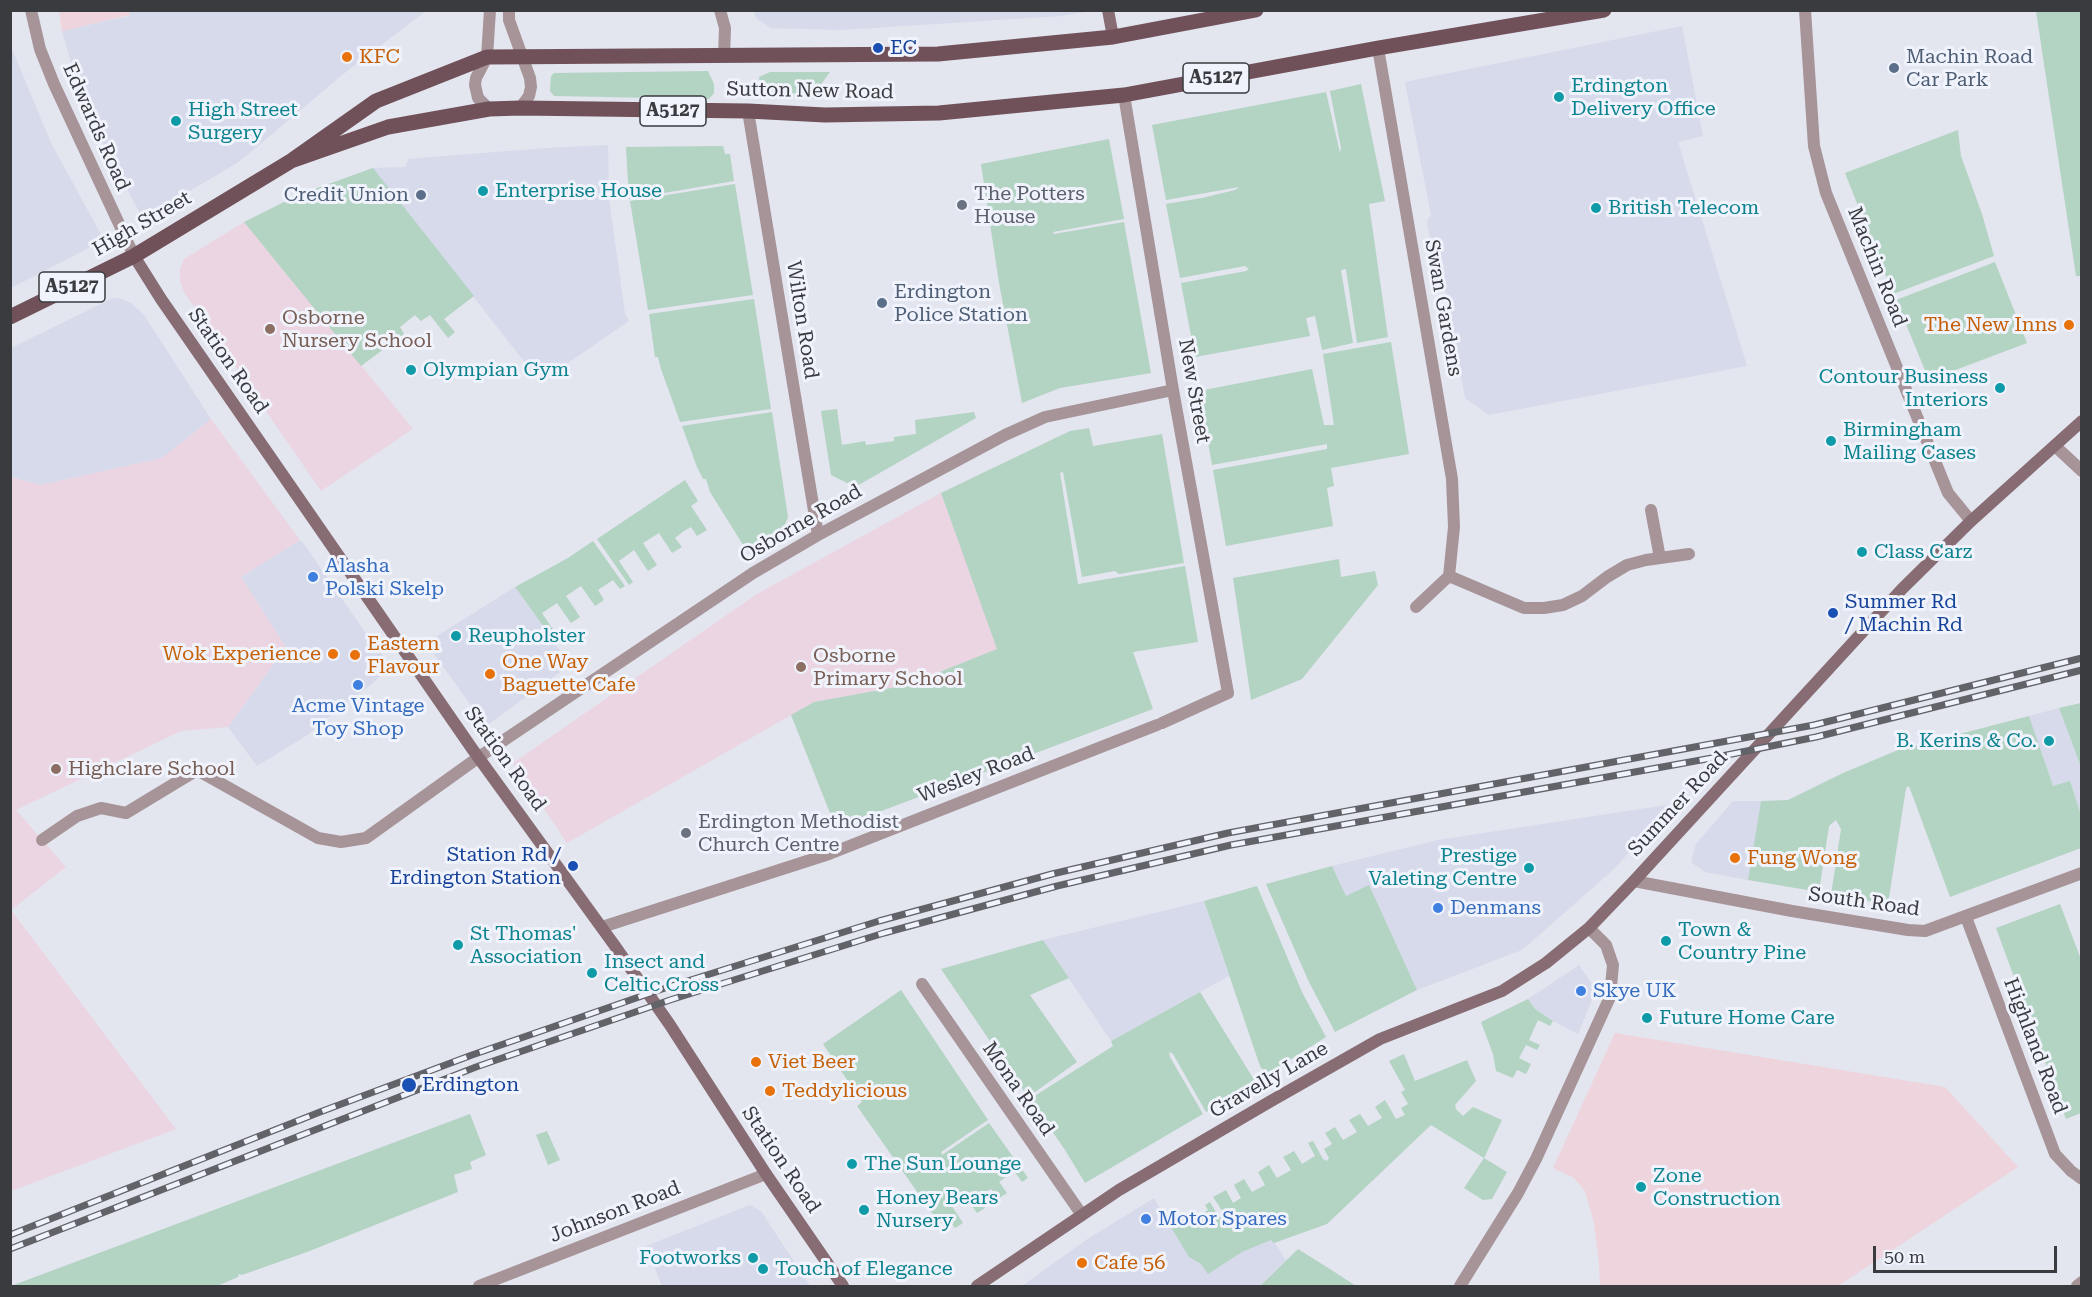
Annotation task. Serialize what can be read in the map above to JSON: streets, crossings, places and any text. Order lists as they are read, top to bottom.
{
  "streets": {
    "main road": [
      "A5127",
      "Sutton New Road",
      "High Street",
      "Station Road",
      "Summer Road",
      "Gravelly Lane"
    ],
    "street": [
      "Edwards Road",
      "Machin Road",
      "Swan Gardens",
      "Wilton Road",
      "New Street",
      "Osborne Road",
      "Wesley Road",
      "South Road",
      "Highland Road",
      "Mona Road",
      "Johnson Road"
    ]
  },
  "crossings": [
    ["Sutton New Road", "High Street"],
    ["Sutton New Road", "Swan Gardens"],
    ["Sutton New Road", "Wilton Road"],
    ["Sutton New Road", "New Street"],
    ["Edwards Road", "High Street"],
    ["Edwards Road", "Station Road"],
    ["High Street", "Station Road"],
    ["Machin Road", "Summer Road"],
    ["Wilton Road", "Osborne Road"],
    ["Station Road", "Osborne Road"],
    ["Station Road", "Wesley Road"],
    ["Station Road", "Johnson Road"],
    ["New Street", "Osborne Road"],
    ["New Street", "Wesley Road"],
    ["Summer Road", "South Road"],
    ["Summer Road", "Gravelly Lane"],
    ["South Road", "Highland Road"],
    ["Gravelly Lane", "Mona Road"]
  ],
  "places": [
    "EC",
    "KFC",
    "Machin Road Car Park",
    "Erdington Delivery Office",
    "High Street Surgery",
    "Enterprise House",
    "Credit Union",
    "The Potters House",
    "British Telecom",
    "Erdington Police Station",
    "The New Inns",
    "Osborne Nursery School",
    "Olympian Gym",
    "Contour Business Interiors",
    "Birmingham Mailing Cases",
    "Class Carz",
    "Alasha Polski Skelp",
    "Summer Rd / Machin Rd",
    "Reupholster",
    "Wok Experience",
    "Eastern Flavour",
    "Osborne Primary School",
    "One Way Baguette Cafe",
    "Acme Vintage Toy Shop",
    "B. Kerins & Co.",
    "Highclare School",
    "Erdington Methodist Church Centre",
    "Fung Wong",
    "Station Rd / Erdington Station",
    "Prestige Valeting Centre",
    "Denmans",
    "Town & Country Pine",
    "St Thomas' Association",
    "Insect and Celtic Cross",
    "Skye UK",
    "Future Home Care",
    "Viet Beer",
    "Erdington",
    "Teddylicious",
    "The Sun Lounge",
    "Zone Construction",
    "Honey Bears Nursery",
    "Motor Spares",
    "Footworks",
    "Cafe 56",
    "Touch of Elegance"
  ],
  "scale_bar": "50 m"
}
